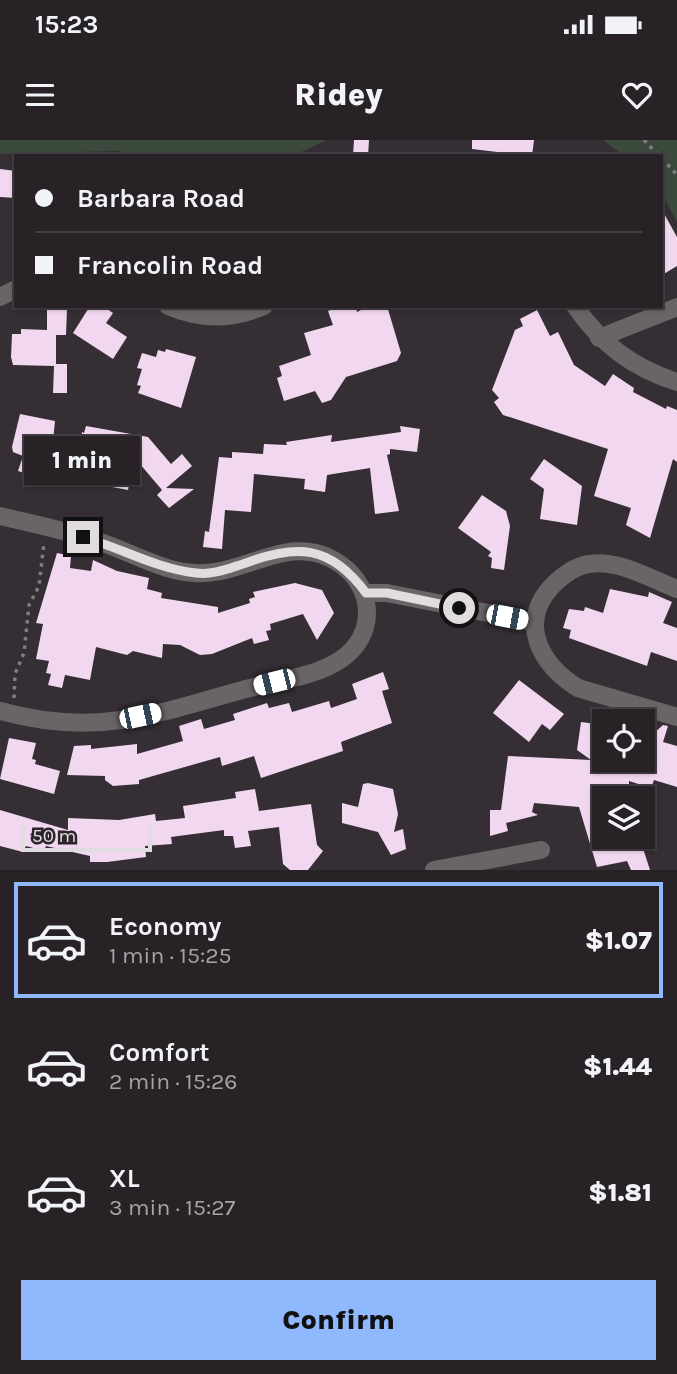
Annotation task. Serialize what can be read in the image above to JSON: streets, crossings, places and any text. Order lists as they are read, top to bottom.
{
  "scale_bar": "50 m",
  "page": {
    "status": "15:23",
    "header": "Ridey",
    "banner": ["Barbara Road", "Francolin Road"],
    "bubble": "1 min",
    "scale": "50 m",
    "list": [
      {
        "name": "Economy",
        "note": "1 min · 15:25",
        "value": "$1.07"
      },
      {
        "name": "Comfort",
        "note": "2 min · 15:26",
        "value": "$1.44"
      },
      {
        "name": "XL",
        "note": "3 min · 15:27",
        "value": "$1.81"
      }
    ],
    "buttons": "Confirm"
  }
}
